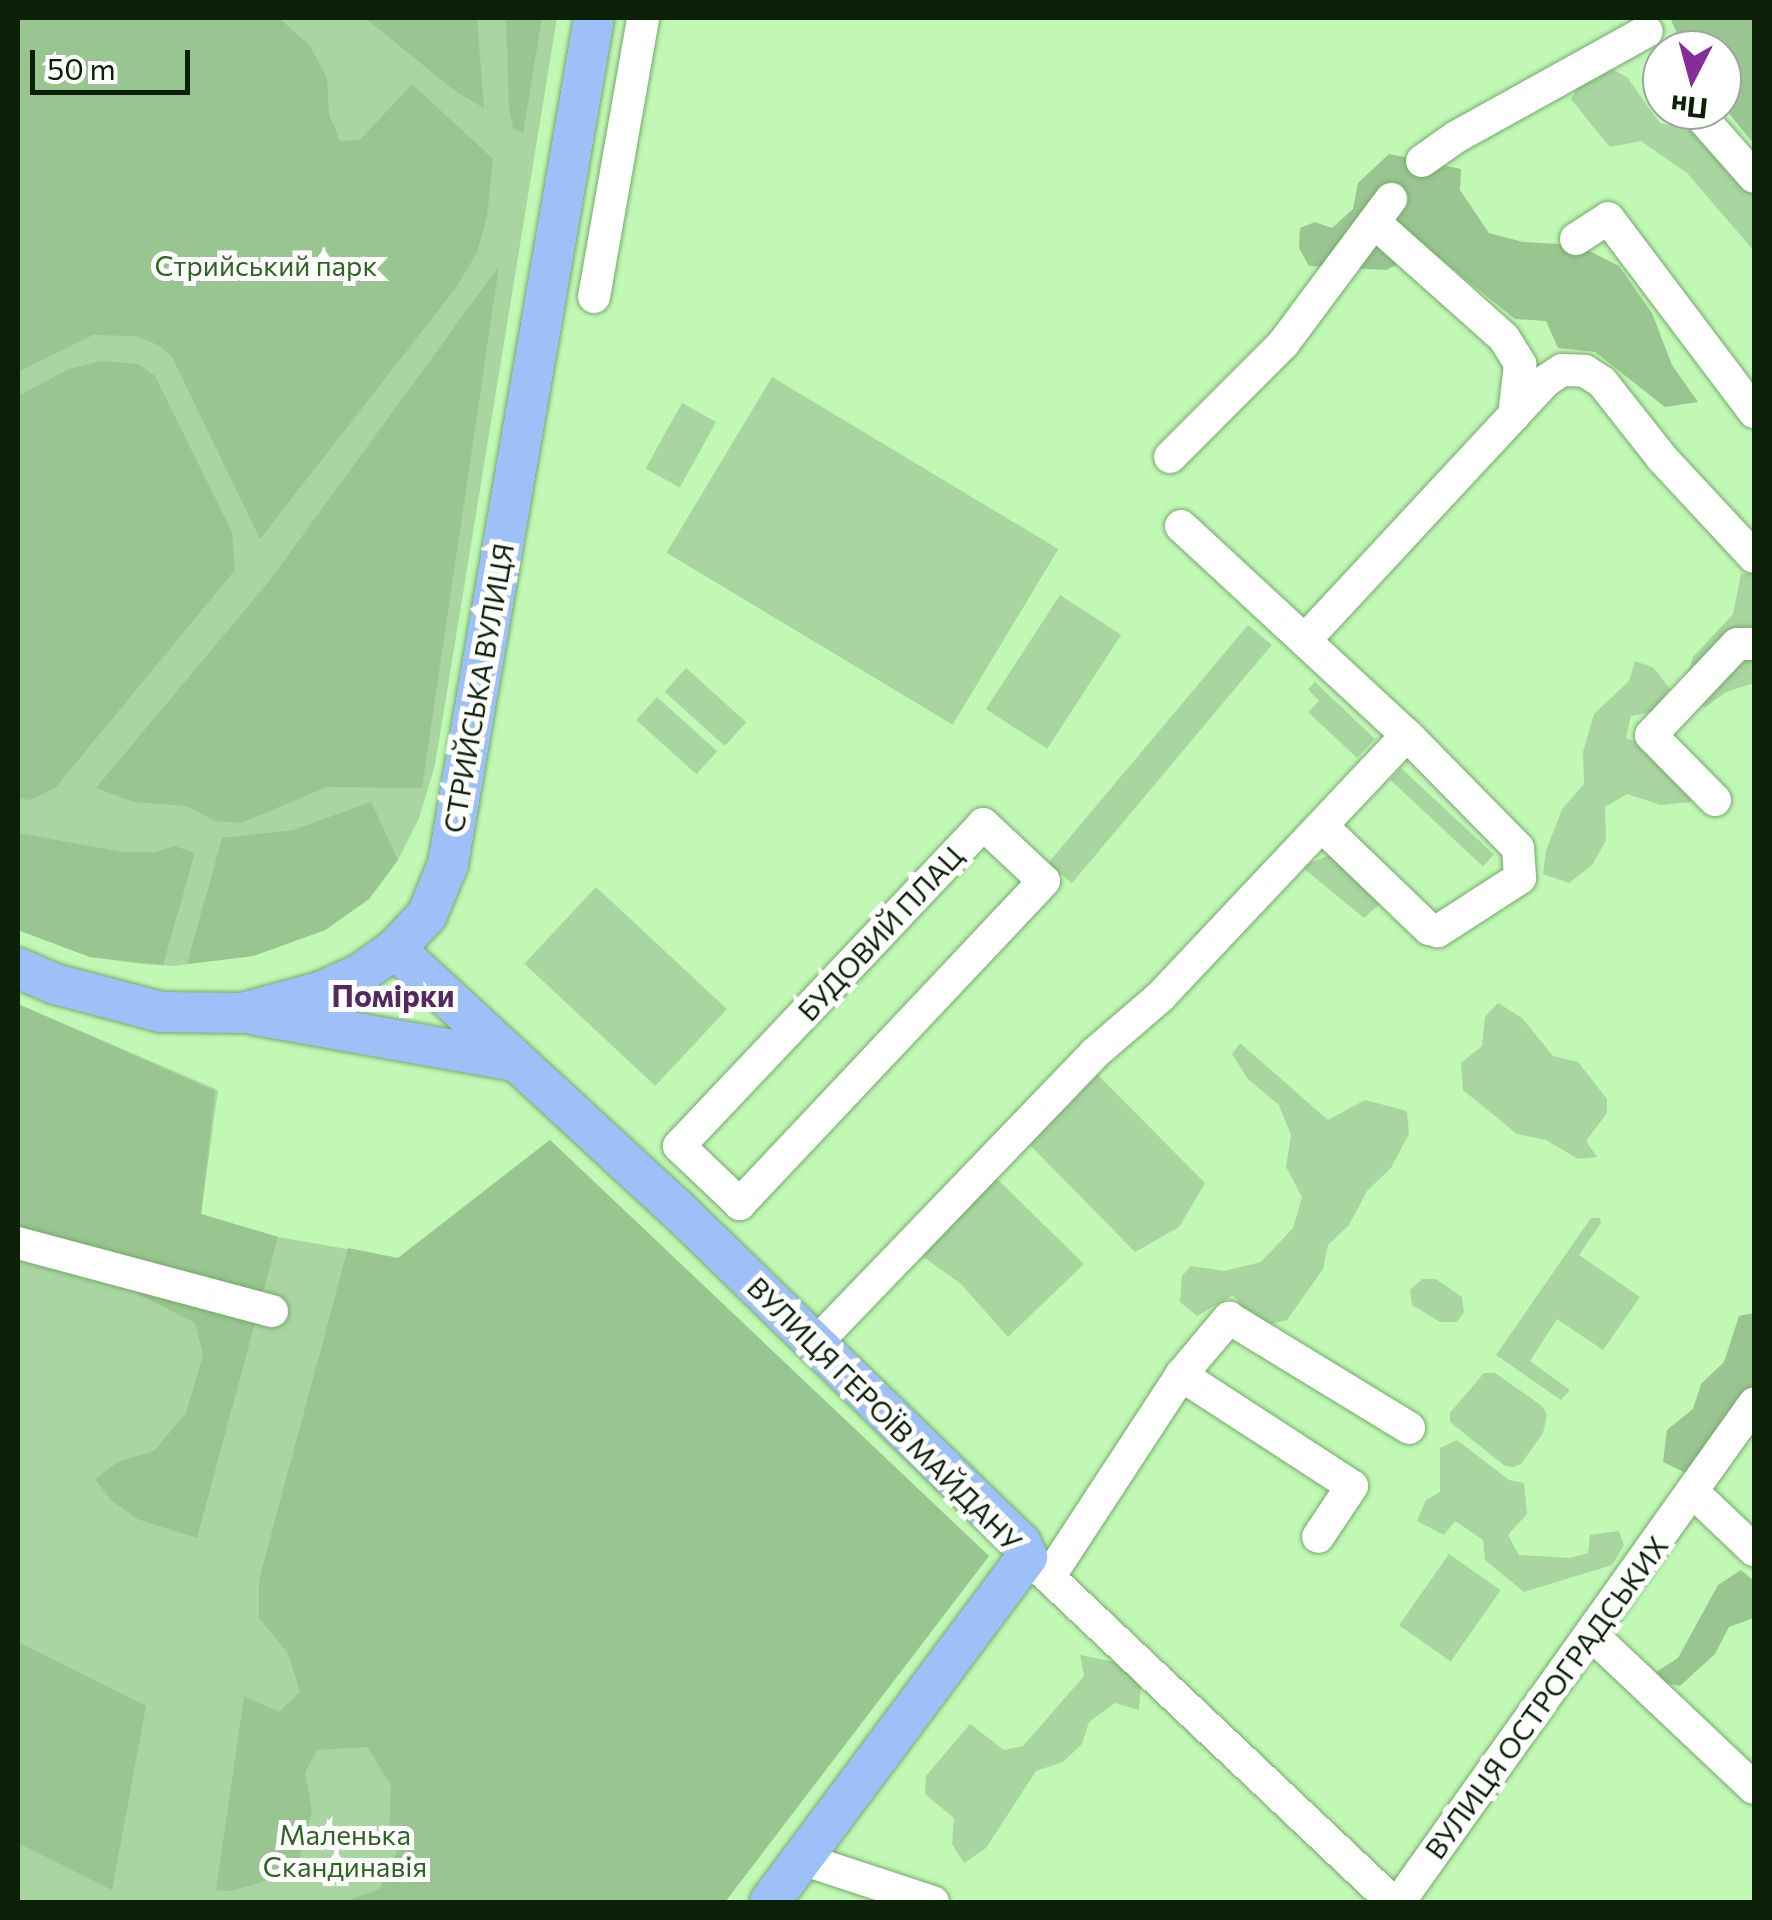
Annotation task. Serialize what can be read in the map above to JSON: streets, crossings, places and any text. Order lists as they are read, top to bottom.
{
  "streets": {
    "main road": ["СТРИЙСЬКА ВУЛИЦЯ", "ВУЛИЦЯ ГЕРОЇВ МАЙДАНУ"],
    "street": ["БУДОВИЙ ПЛАЦ", "ВУЛИЦЯ ОСТРОГРАДСЬКИХ"]
  },
  "crossings": [
    ["СТРИЙСЬКА ВУЛИЦЯ", "ВУЛИЦЯ ГЕРОЇВ МАЙДАНУ"]
  ],
  "districts": ["Помірки"],
  "parks": ["Стрийський парк", "Маленька Скандинавія"],
  "scale_bar": "50 m",
  "north": "bottom"
}
